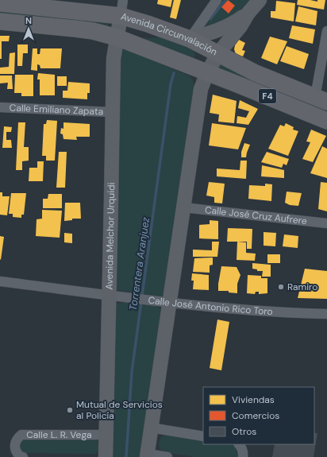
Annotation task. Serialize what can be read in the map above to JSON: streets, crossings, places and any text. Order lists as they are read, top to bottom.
{
  "streets": {
    "highway": ["Avenida Circunvalación", "F4"],
    "main road": ["Avenida Melchor Urquidi"],
    "street": [
      "Calle Emiliano Zapata",
      "Calle José Cruz Aufrere",
      "Calle José Antonio Rico Toro",
      "Calle L. R. Vega"
    ]
  },
  "crossings": [
    ["Avenida Circunvalación", "Avenida Melchor Urquidi"],
    ["F4", "Avenida Melchor Urquidi"],
    ["Calle Emiliano Zapata", "Avenida Melchor Urquidi"],
    ["Avenida Melchor Urquidi", "Calle José Antonio Rico Toro"],
    ["Avenida Melchor Urquidi", "Calle L. R. Vega"]
  ],
  "water": ["Torrentera Aranjuez"],
  "places": ["Ramiro", "Mutual de Servicios al Policía"],
  "legend": ["Viviendas", "Comercios", "Otros"],
  "north": "top"
}
